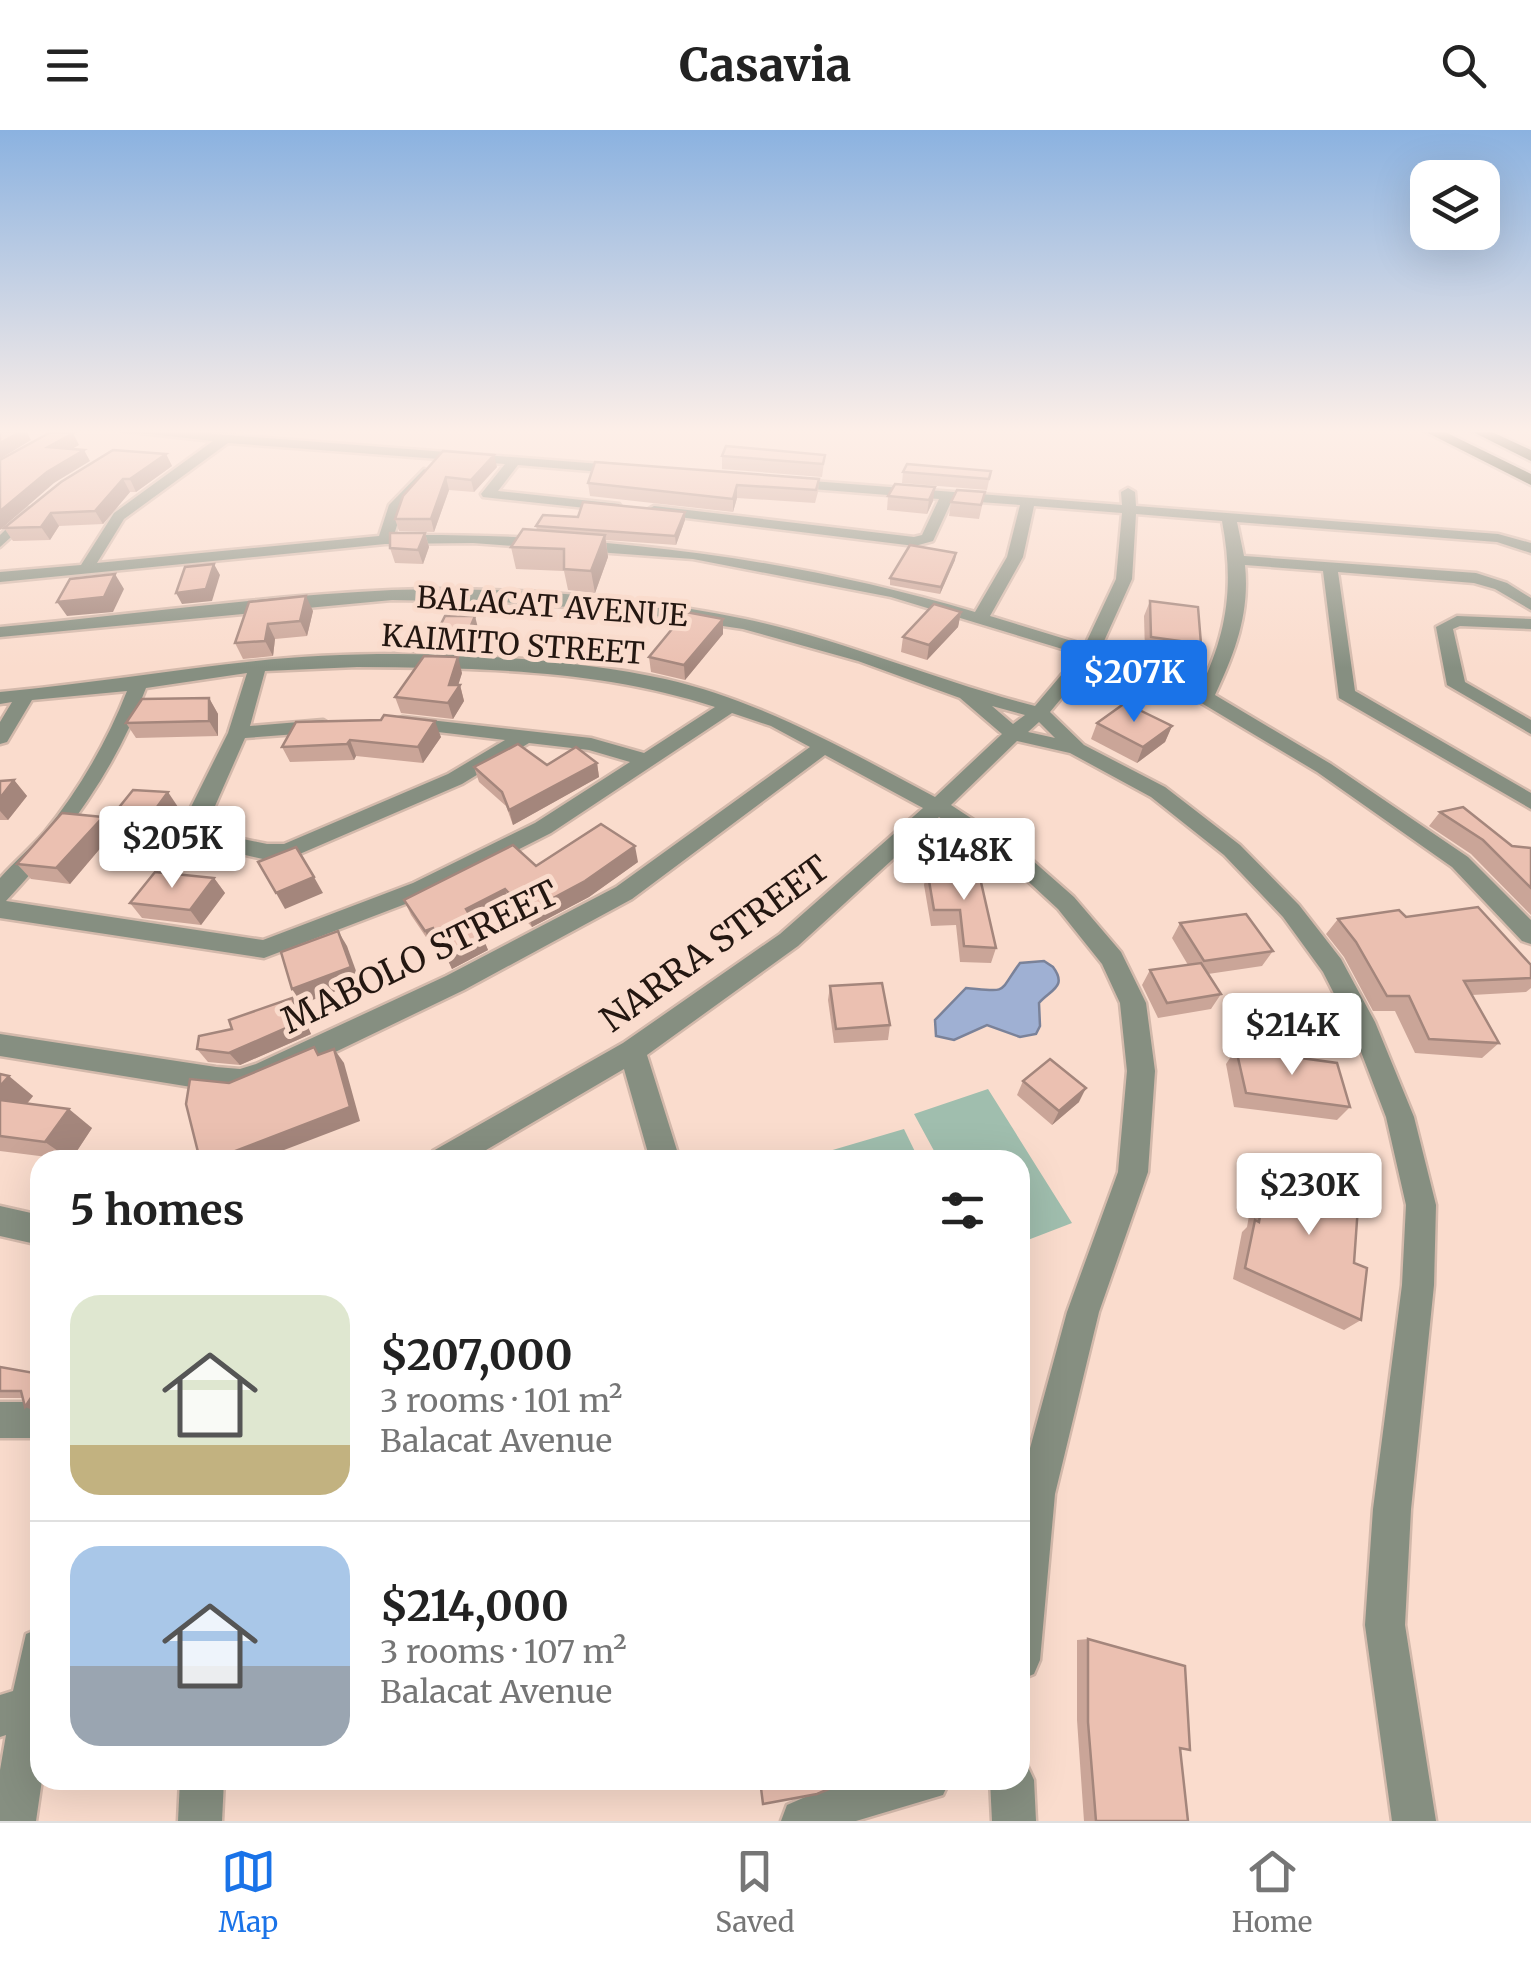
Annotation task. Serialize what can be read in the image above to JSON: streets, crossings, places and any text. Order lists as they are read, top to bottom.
{
  "streets": {
    "street": [
      "BALACAT AVENUE",
      "KAIMITO STREET",
      "NARRA STREET",
      "MABOLO STREET"
    ]
  },
  "crossings": [
    ["BALACAT AVENUE", "NARRA STREET"],
    ["KAIMITO STREET", "NARRA STREET"],
    ["KAIMITO STREET", "MABOLO STREET"]
  ],
  "page": {
    "header": "Casavia",
    "price": [
      "$207K",
      "$205K",
      "$148K",
      "$214K",
      "$230K"
    ],
    "heading": "5 homes",
    "list": [
      {
        "name": "$207,000",
        "note": "3 rooms · 101 m² · Balacat Avenue"
      },
      {
        "name": "$214,000",
        "note": "3 rooms · 107 m² · Balacat Avenue"
      }
    ],
    "tabs": ["Map", "Saved", "Home"]
  }
}
